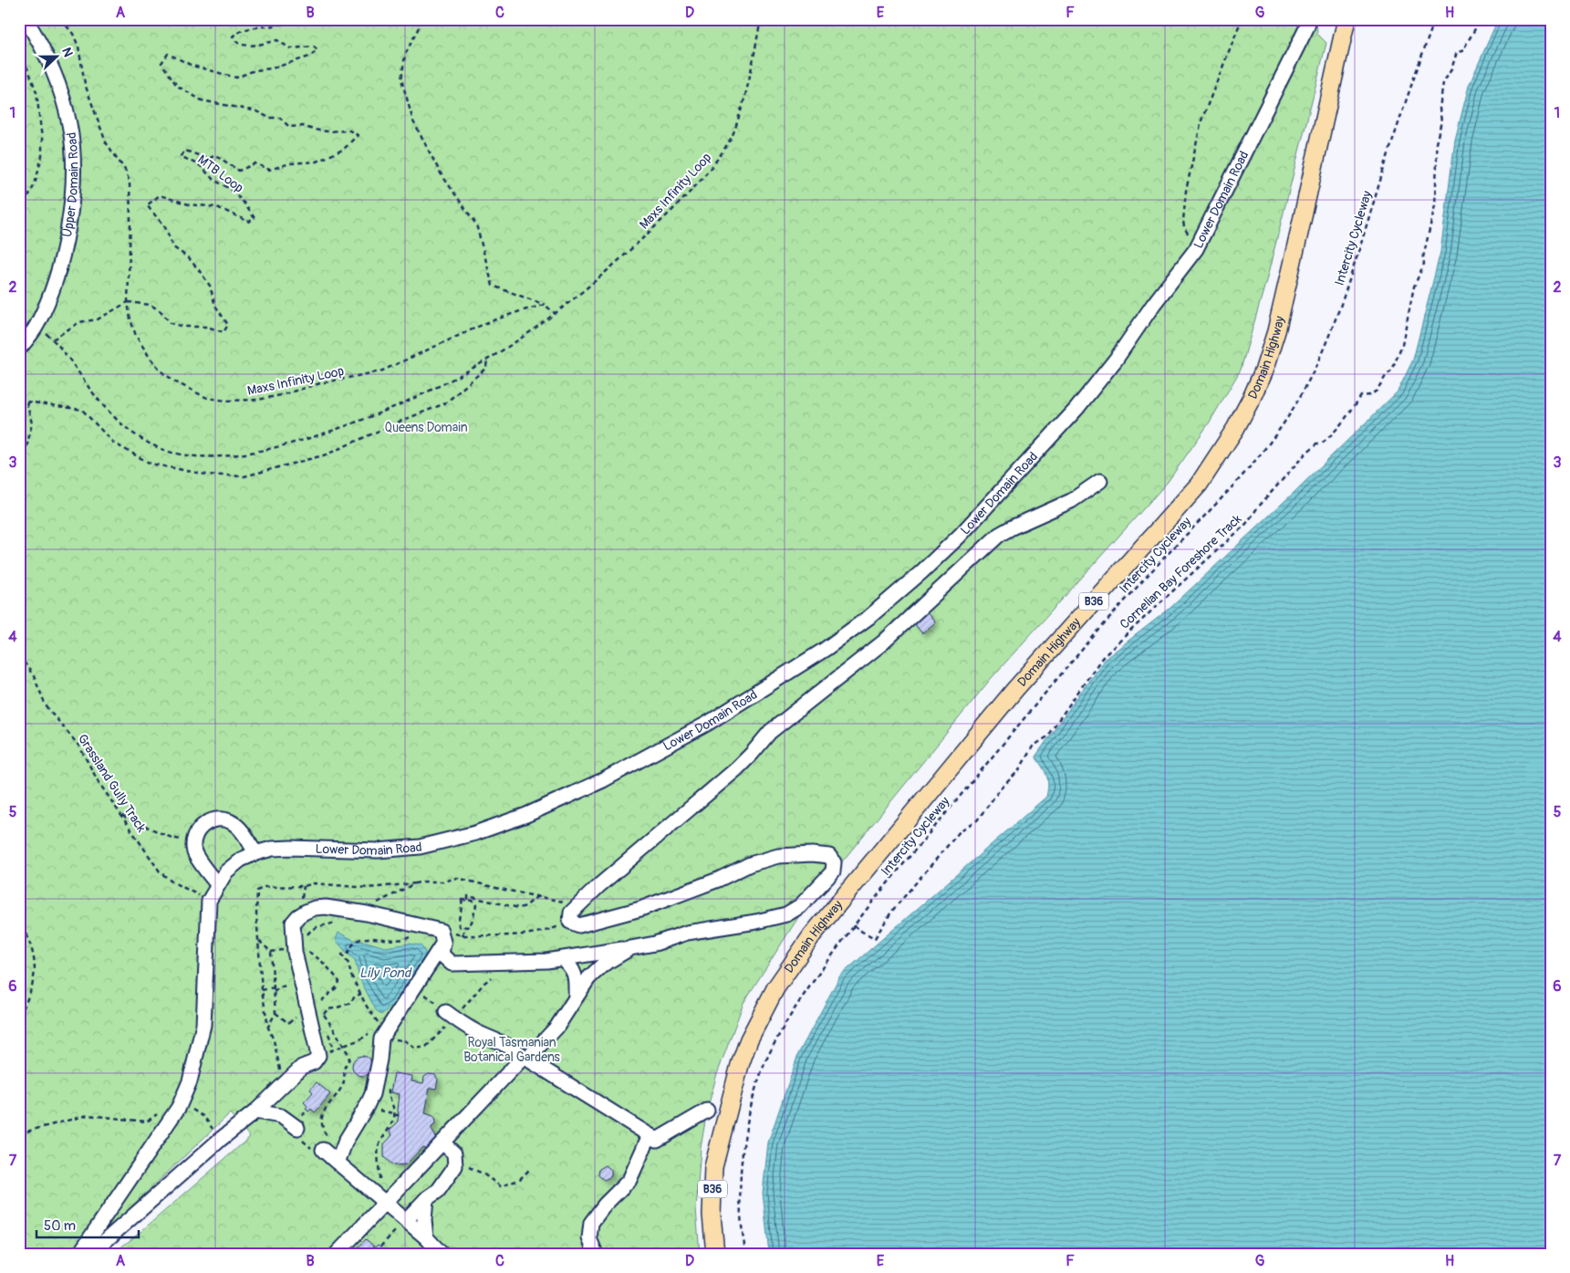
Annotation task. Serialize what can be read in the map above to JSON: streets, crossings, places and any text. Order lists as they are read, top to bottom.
{
  "streets": {
    "main road": ["Domain Highway", "B36"],
    "street": ["Upper Domain Road", "Lower Domain Road"],
    "path": [
      "MTB Loop",
      "Maxs Infinity Loop",
      "Intercity Cycleway",
      "Cornelian Bay Foreshore Track",
      "Grassland Gully Track"
    ]
  },
  "crossings": [
    ["MTB Loop", "Maxs Infinity Loop"],
    ["Upper Domain Road", "Maxs Infinity Loop"],
    ["Lower Domain Road", "Grassland Gully Track"],
    ["Intercity Cycleway", "Cornelian Bay Foreshore Track"]
  ],
  "water": ["Lily Pond"],
  "parks": ["Queens Domain", "Royal Tasmanian Botanical Gardens"],
  "scale_bar": "50 m",
  "north": "right",
  "grid": {
    "columns": [
      "A",
      "B",
      "C",
      "D",
      "E",
      "F",
      "G",
      "H"
    ],
    "rows": [
      "1",
      "2",
      "3",
      "4",
      "5",
      "6",
      "7"
    ]
  }
}
